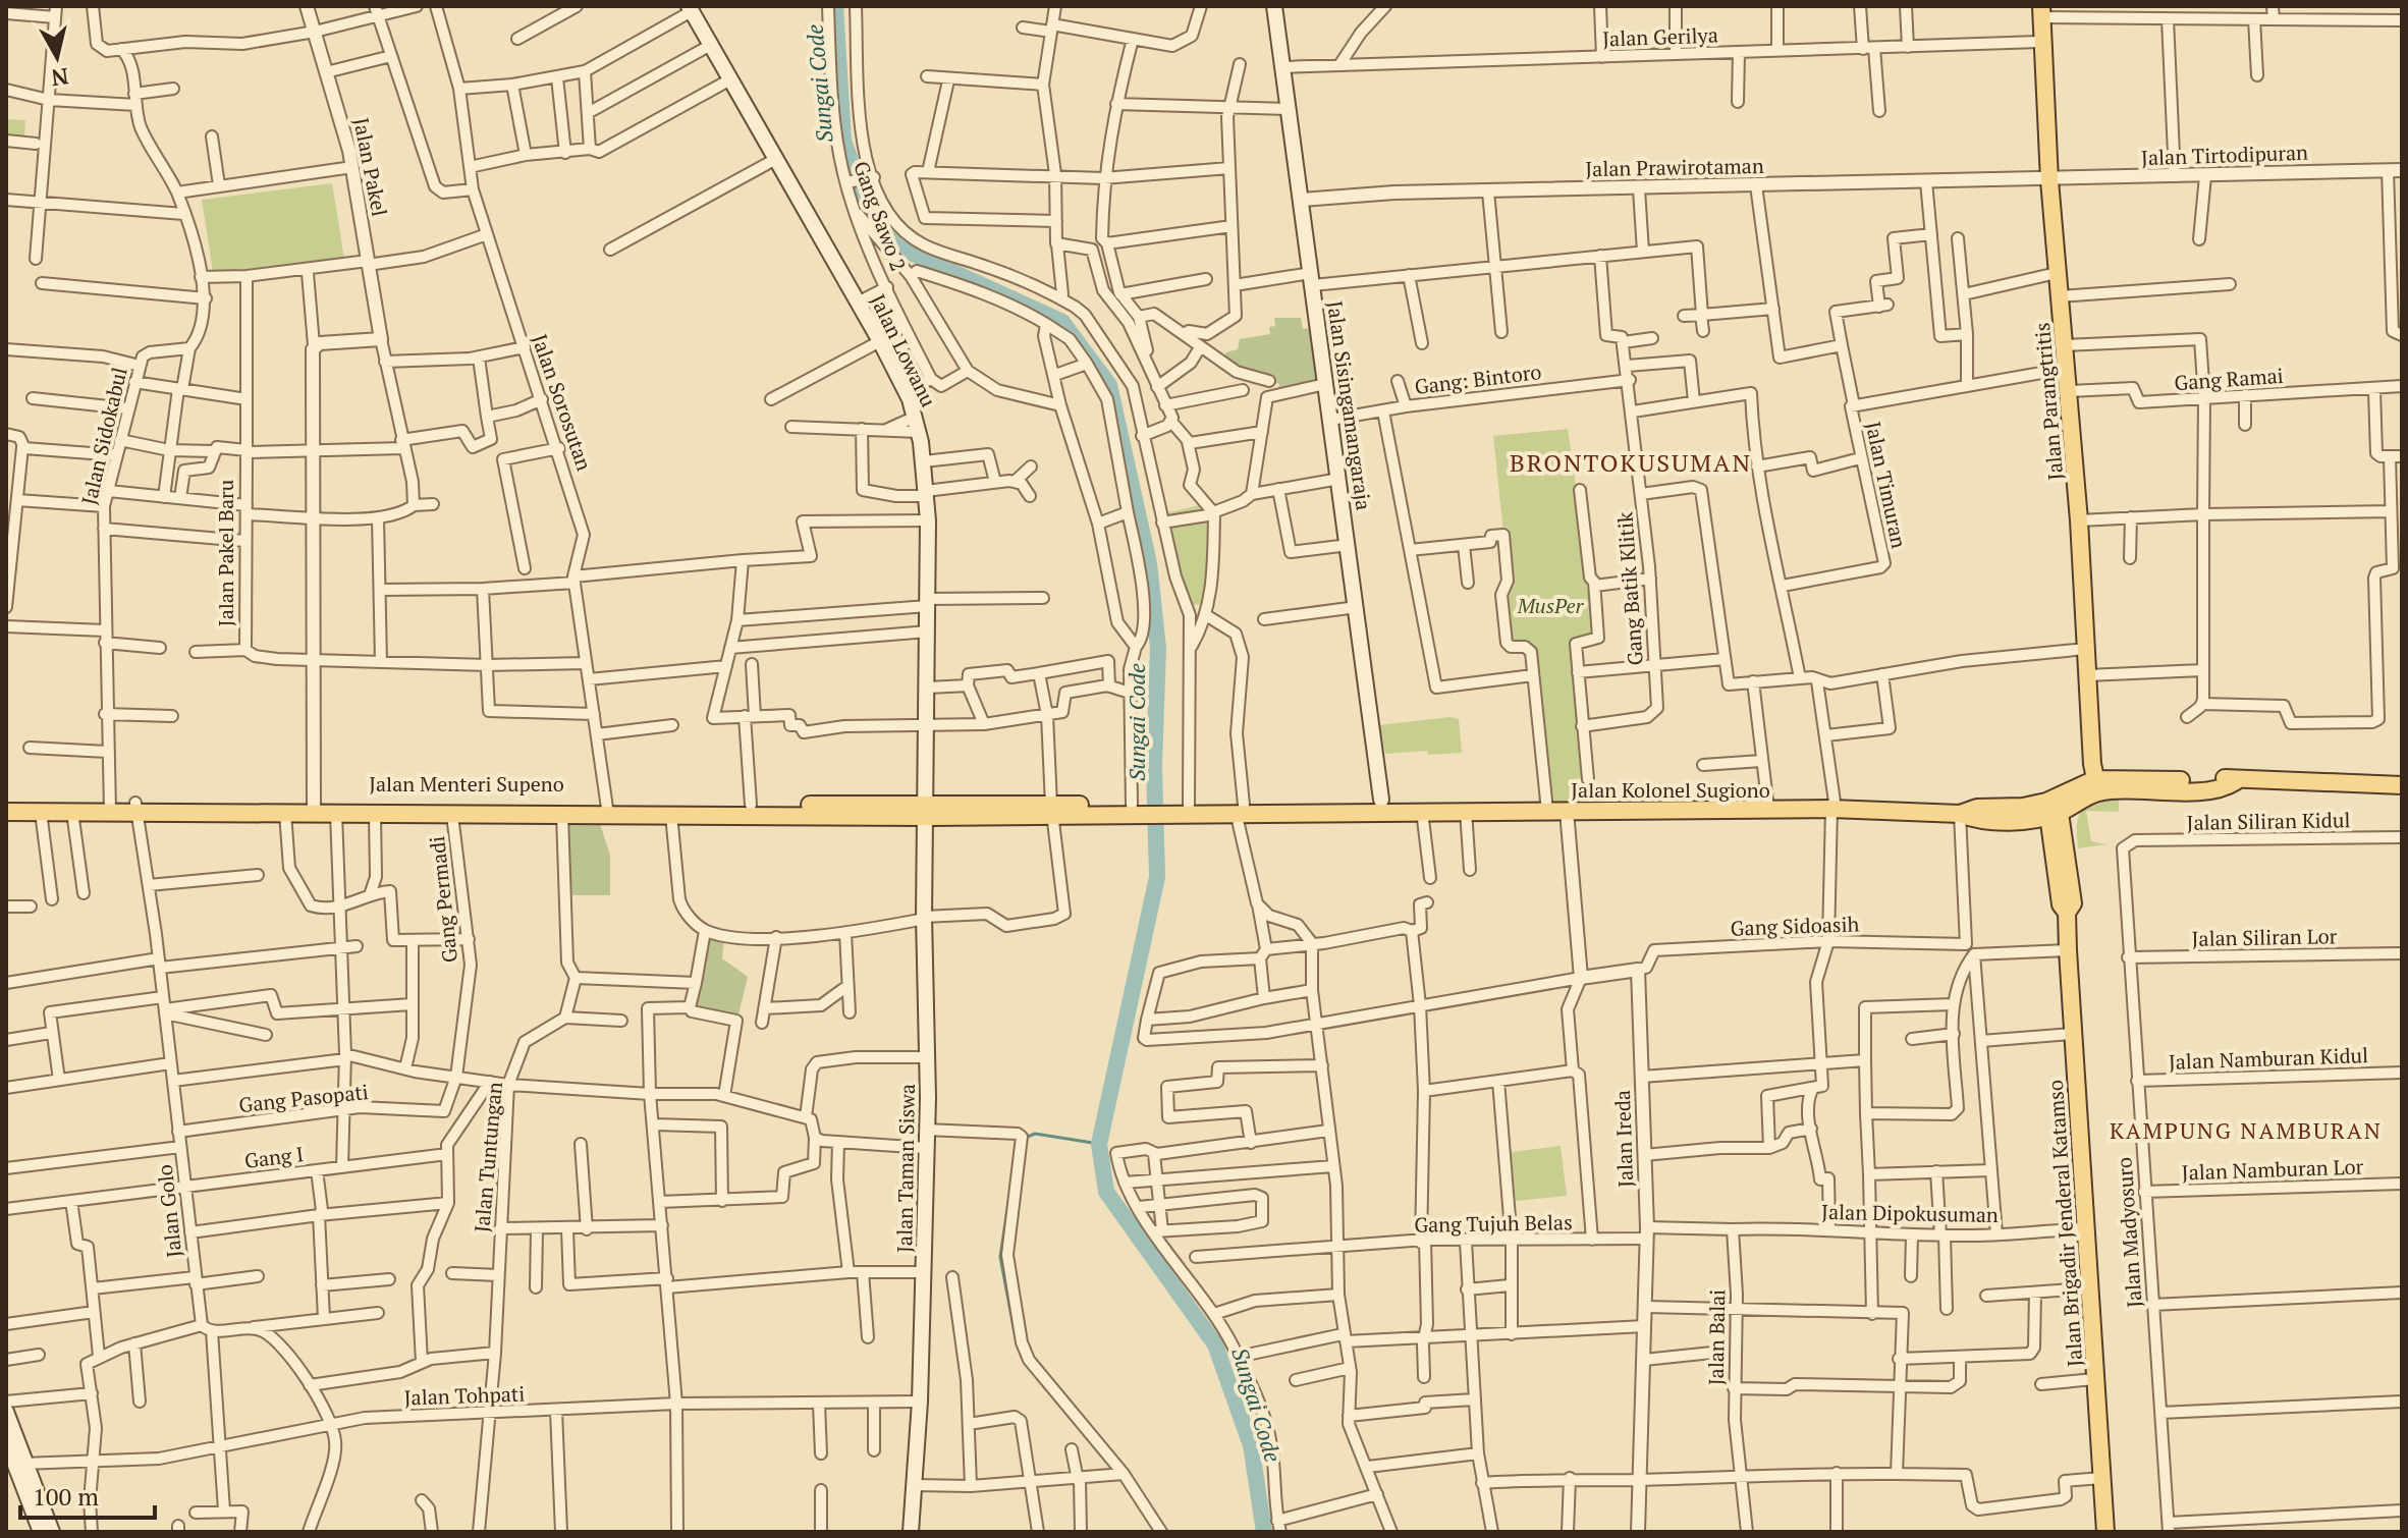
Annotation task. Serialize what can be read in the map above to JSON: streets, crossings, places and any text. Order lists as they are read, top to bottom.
{
  "streets": {
    "main road": [
      "Jalan Lowanu",
      "Jalan Parangtritis",
      "Jalan Sisingamangaraja",
      "Jalan Menteri Supeno",
      "Jalan Kolonel Sugiono",
      "Jalan Taman Siswa",
      "Jalan Brigadir Jenderal Katamso"
    ],
    "street": [
      "Jalan Gerilya",
      "Jalan Tirtodipuran",
      "Jalan Pakel",
      "Jalan Prawirotaman",
      "Gang Sawo 2",
      "Gang: Bintoro",
      "Gang Ramai",
      "Jalan Sorosutan",
      "Jalan Sidokabul",
      "Jalan Timuran",
      "Jalan Pakel Baru",
      "Gang Batik Klitik",
      "Jalan Siliran Kidul",
      "Gang Permadi",
      "Gang Sidoasih",
      "Jalan Siliran Lor",
      "Jalan Namburan Kidul",
      "Gang Pasopati",
      "Jalan Ireda",
      "Gang I",
      "Jalan Tuntungan",
      "Jalan Namburan Lor",
      "Jalan Golo",
      "Jalan Dipokusuman",
      "Gang Tujuh Belas",
      "Jalan Madyosuro",
      "Jalan Balai",
      "Jalan Tohpati"
    ]
  },
  "crossings": [
    ["Jalan Gerilya", "Jalan Parangtritis"],
    ["Jalan Gerilya", "Jalan Sisingamangaraja"],
    ["Jalan Tirtodipuran", "Jalan Prawirotaman"],
    ["Jalan Tirtodipuran", "Jalan Parangtritis"],
    ["Jalan Prawirotaman", "Jalan Parangtritis"],
    ["Jalan Prawirotaman", "Jalan Sisingamangaraja"],
    ["Jalan Lowanu", "Jalan Menteri Supeno"],
    ["Jalan Lowanu", "Jalan Taman Siswa"],
    ["Gang: Bintoro", "Jalan Sisingamangaraja"],
    ["Gang: Bintoro", "Gang Batik Klitik"],
    ["Gang Ramai", "Jalan Parangtritis"],
    ["Jalan Parangtritis", "Jalan Timuran"],
    ["Jalan Parangtritis", "Jalan Kolonel Sugiono"],
    ["Jalan Sorosutan", "Jalan Pakel Baru"],
    ["Jalan Sorosutan", "Jalan Menteri Supeno"],
    ["Jalan Sisingamangaraja", "Jalan Kolonel Sugiono"],
    ["Jalan Sidokabul", "Jalan Menteri Supeno"],
    ["Jalan Menteri Supeno", "Gang Permadi"],
    ["Jalan Menteri Supeno", "Jalan Taman Siswa"],
    ["Jalan Menteri Supeno", "Jalan Golo"],
    ["Jalan Kolonel Sugiono", "Gang Sidoasih"],
    ["Jalan Kolonel Sugiono", "Jalan Brigadir Jenderal Katamso"],
    ["Jalan Siliran Kidul", "Jalan Madyosuro"],
    ["Gang Permadi", "Gang Pasopati"],
    ["Gang Sidoasih", "Jalan Ireda"],
    ["Jalan Siliran Lor", "Jalan Madyosuro"],
    ["Jalan Namburan Kidul", "Jalan Madyosuro"],
    ["Gang Pasopati", "Jalan Golo"],
    ["Jalan Ireda", "Gang Tujuh Belas"],
    ["Gang I", "Jalan Golo"],
    ["Jalan Tuntungan", "Jalan Tohpati"],
    ["Jalan Taman Siswa", "Jalan Tohpati"],
    ["Jalan Namburan Lor", "Jalan Madyosuro"],
    ["Jalan Golo", "Jalan Tohpati"],
    ["Jalan Dipokusuman", "Jalan Brigadir Jenderal Katamso"],
    ["Jalan Dipokusuman", "Jalan Balai"]
  ],
  "districts": ["BRONTOKUSUMAN", "KAMPUNG NAMBURAN"],
  "water": ["Sungai Code"],
  "parks": ["MusPer"],
  "scale_bar": "100 m",
  "north": "bottom"
}
